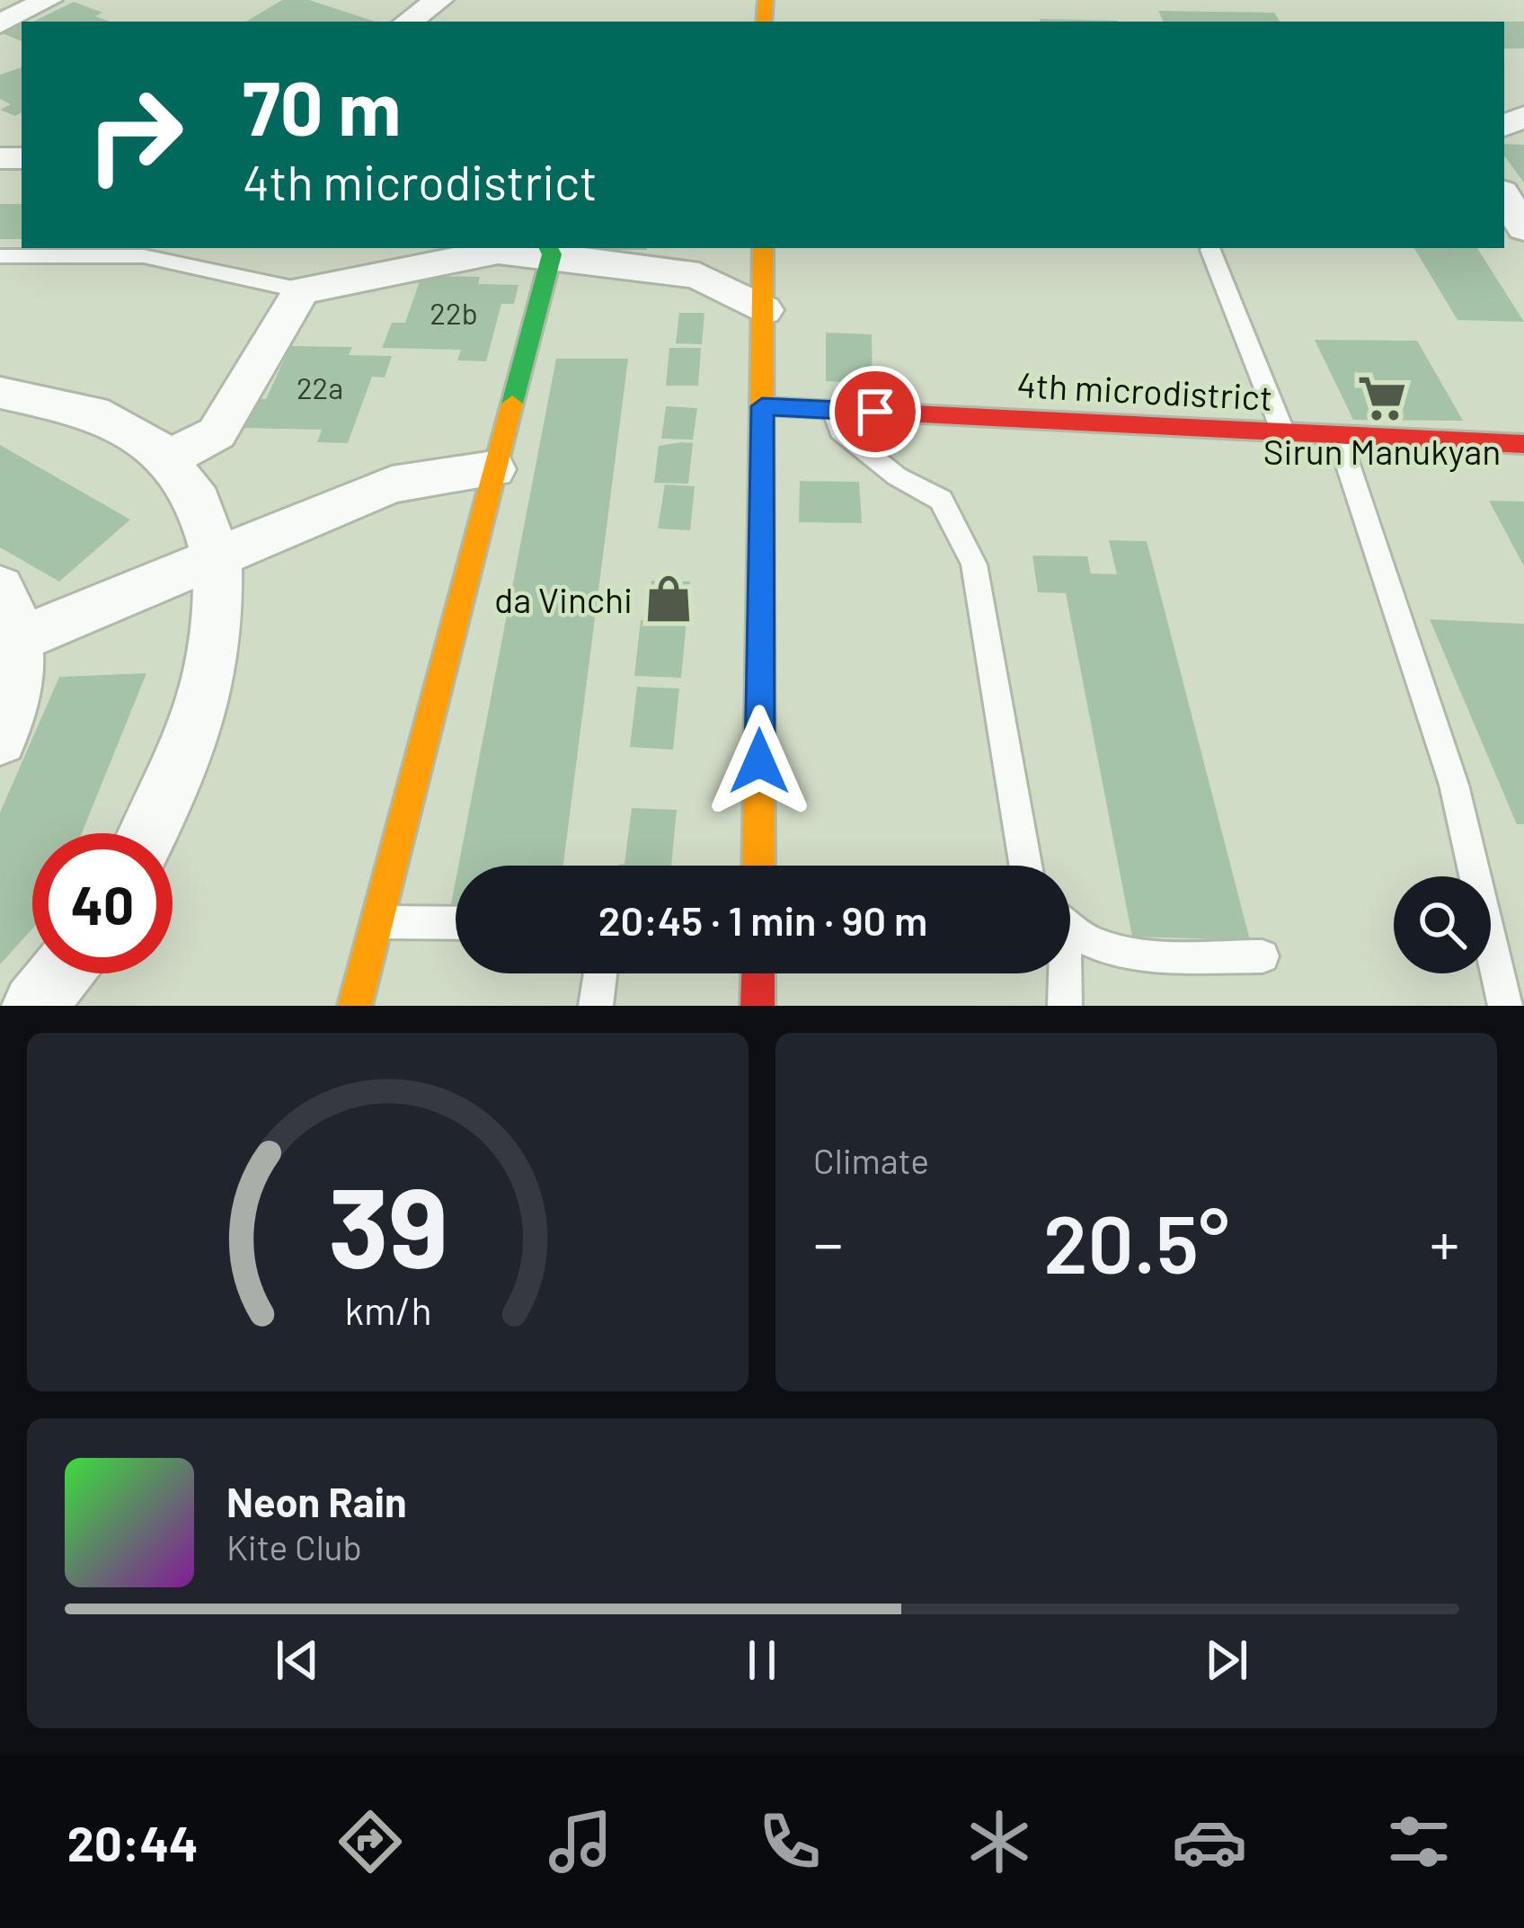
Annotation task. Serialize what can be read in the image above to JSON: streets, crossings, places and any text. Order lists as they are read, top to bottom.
{
  "streets": {
    "street": ["4th microdistrict"]
  },
  "places": {
    "supermarket": ["Sirun Manukyan"],
    "shop": ["da Vinchi"]
  },
  "house_numbers": ["22b", "22a"],
  "page": {
    "turn": ["70 m", "4th microdistrict"],
    "limit": "40",
    "trip": "20:45 · 1 min · 90 m",
    "tile": "Climate",
    "heat": ["−", "20.5°", "+"],
    "song": ["Neon Rain", "Kite Club"],
    "tabs": "20:44",
    "gauge": ["39", "km/h"]
  }
}
